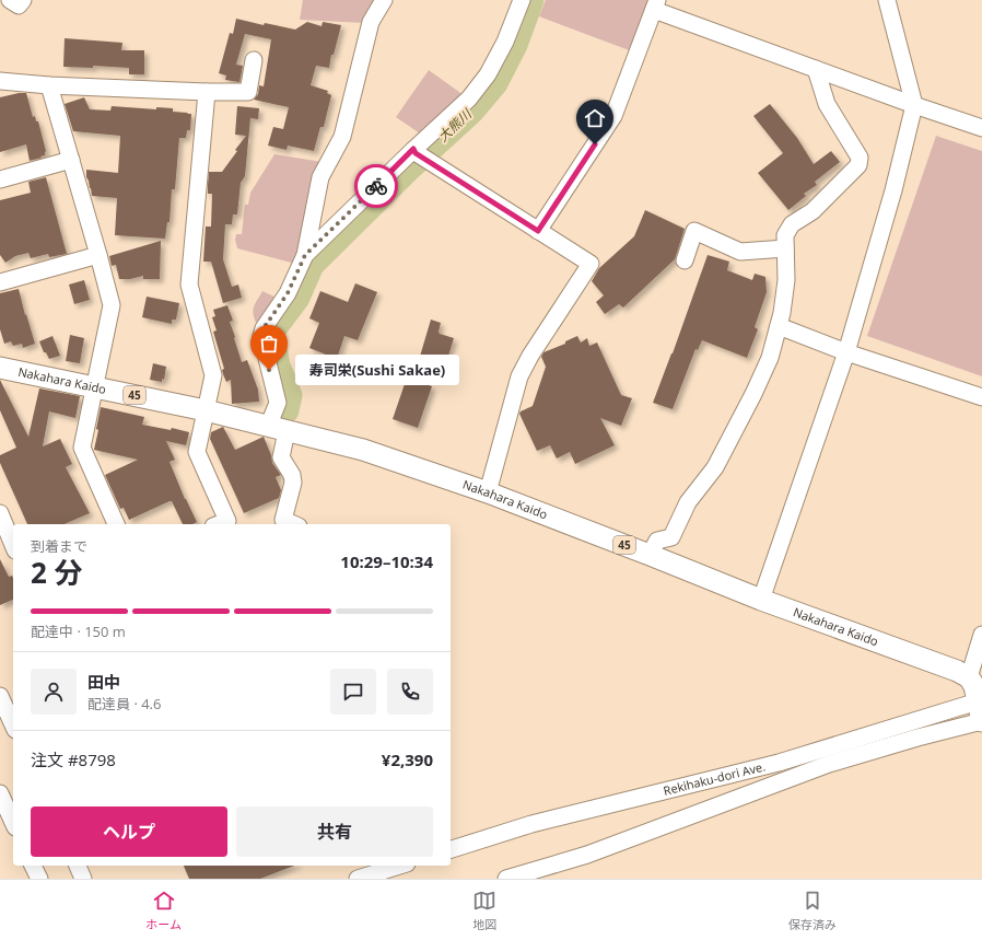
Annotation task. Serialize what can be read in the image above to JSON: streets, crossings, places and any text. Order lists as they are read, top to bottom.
{
  "streets": {
    "main road": ["Nakahara Kaido", "45"],
    "street": ["Rekihaku-dori Ave."]
  },
  "water": ["大熊川"],
  "places": ["寿司栄(Sushi Sakae)"],
  "page": {
    "bubble": "寿司栄(Sushi Sakae)",
    "heading": ["2 分", "到着まで", "10:29–10:34"],
    "panel": [
      "田中",
      "配達員 · 4.6",
      "注文 #8798",
      "¥2,390"
    ],
    "bar": "配達中 · 150 m",
    "buttons": ["ヘルプ", "共有"],
    "tabs": ["ホーム", "地図", "保存済み"]
  }
}
